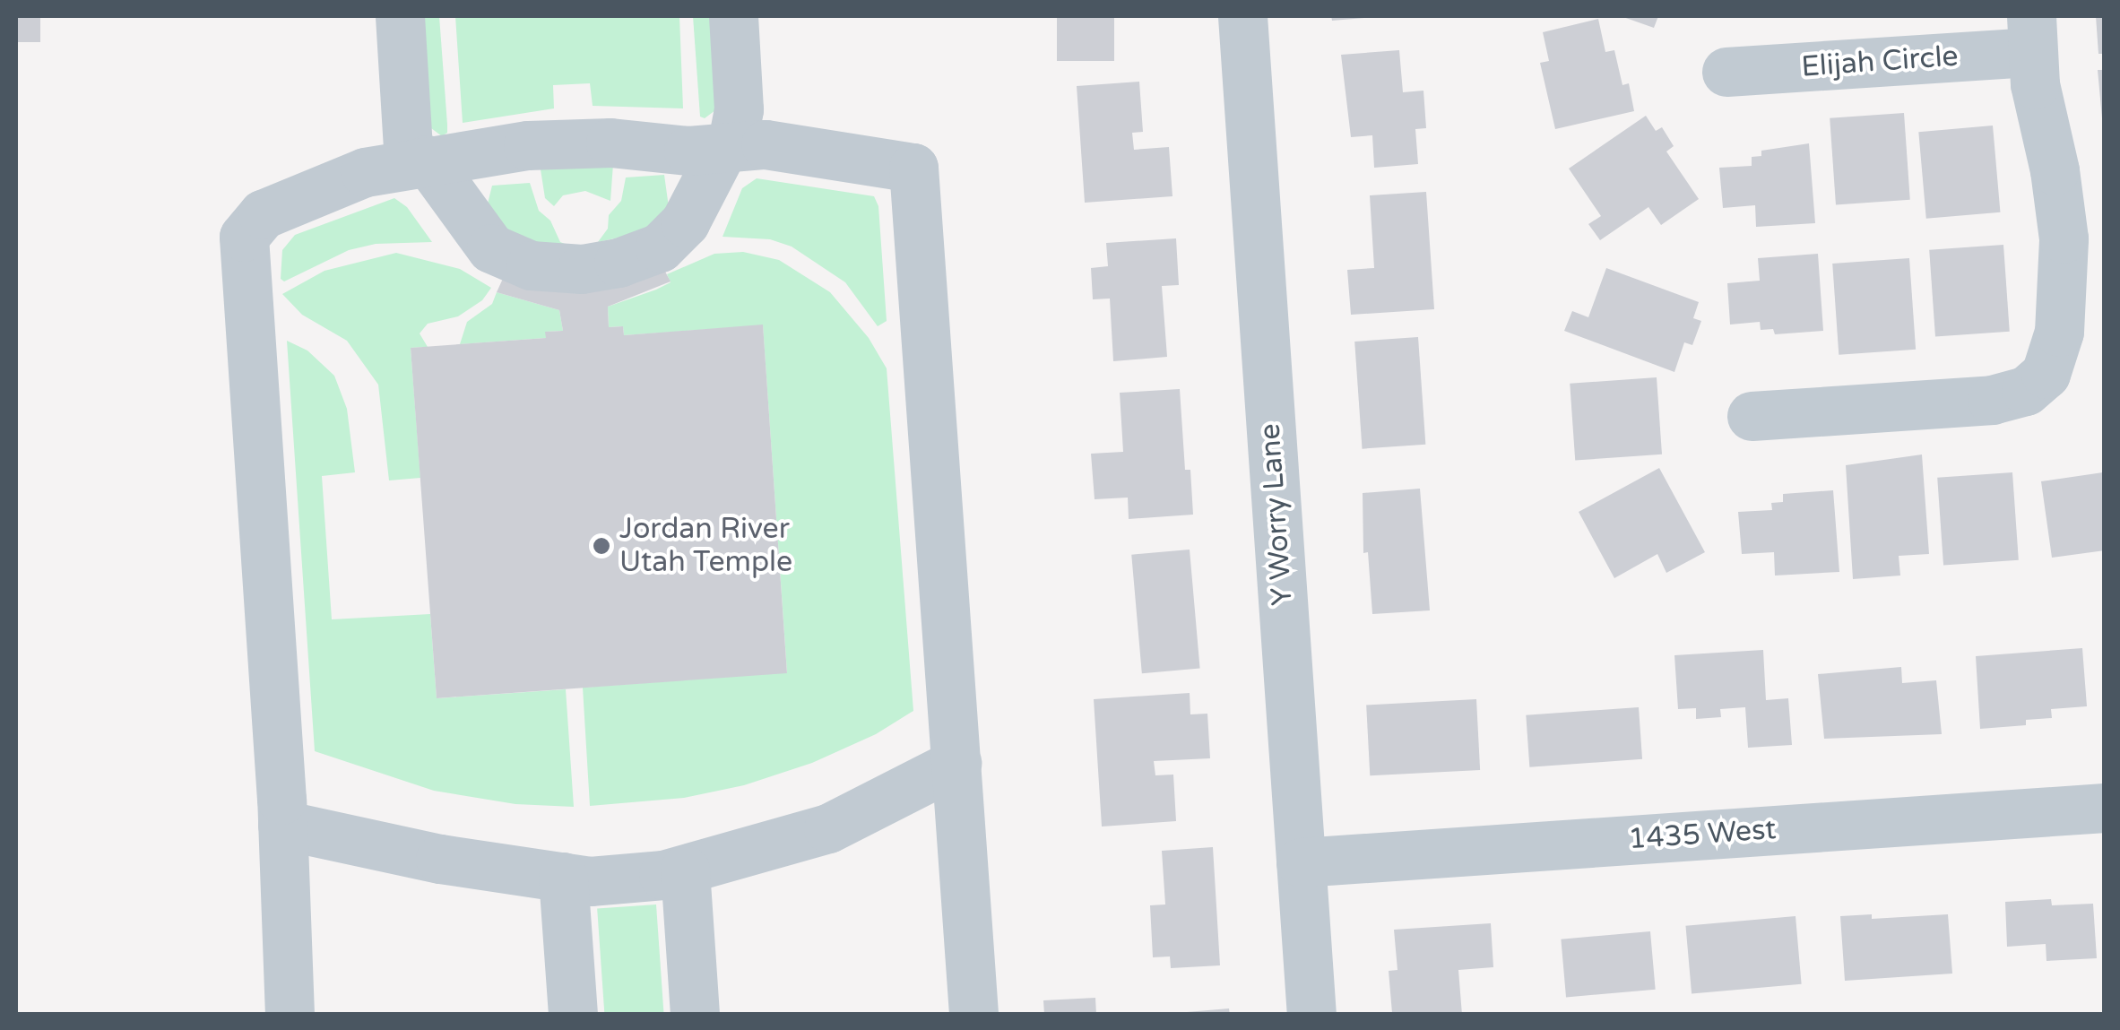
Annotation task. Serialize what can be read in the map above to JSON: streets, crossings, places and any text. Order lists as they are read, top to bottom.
{
  "streets": {
    "street": ["Elijah Circle", "Y Worry Lane", "1435 West"]
  },
  "crossings": [
    ["Y Worry Lane", "1435 West"]
  ],
  "places": ["Jordan River Utah Temple"]
}
